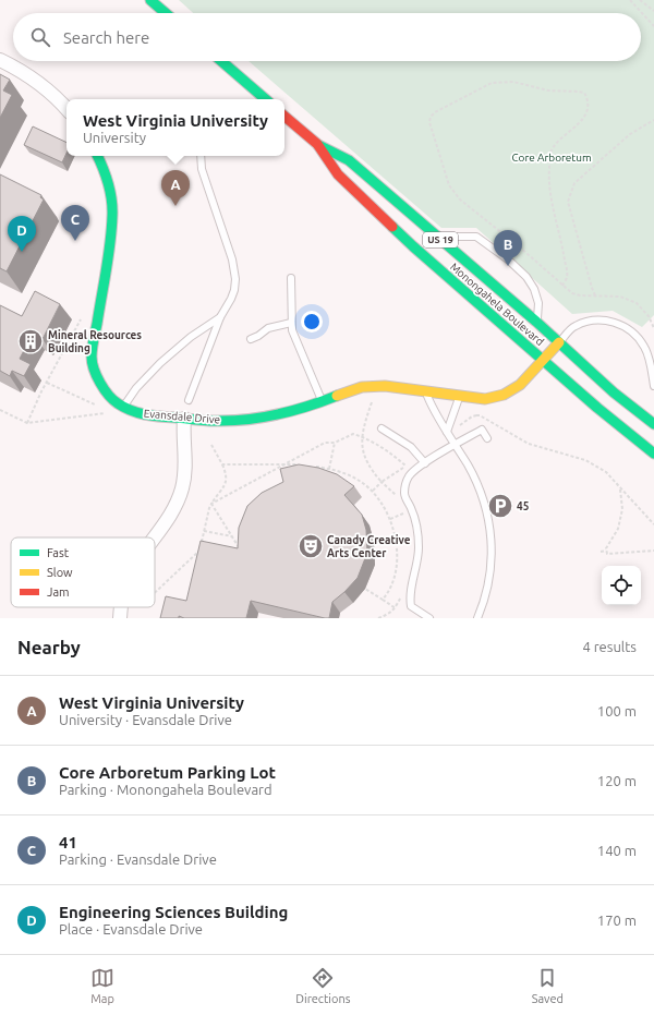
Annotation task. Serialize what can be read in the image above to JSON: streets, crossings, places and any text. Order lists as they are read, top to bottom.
{
  "streets": {
    "main road": ["US 19", "Monongahela Boulevard", "Evansdale Drive"]
  },
  "crossings": [
    ["Monongahela Boulevard", "Evansdale Drive"]
  ],
  "parks": ["Core Arboretum"],
  "places": {
    "building": ["Mineral Resources Building"],
    "parking": ["45"],
    "theatre": ["Canady Creative Arts Center"]
  },
  "legend": ["Fast", "Slow", "Jam"],
  "page": {
    "search": "Search here",
    "popup": ["West Virginia University", "University"],
    "pins": [
      "A",
      "C",
      "D",
      "B"
    ],
    "heading": ["Nearby", "4 results"],
    "list": [
      {
        "mark": "A",
        "name": "West Virginia University",
        "note": "University · Evansdale Drive",
        "value": "100 m"
      },
      {
        "mark": "B",
        "name": "Core Arboretum Parking Lot",
        "note": "Parking · Monongahela Boulevard",
        "value": "120 m"
      },
      {
        "mark": "C",
        "name": "41",
        "note": "Parking · Evansdale Drive",
        "value": "140 m"
      },
      {
        "mark": "D",
        "name": "Engineering Sciences Building",
        "note": "Place · Evansdale Drive",
        "value": "170 m"
      }
    ],
    "nav": ["Map", "Directions", "Saved"]
  }
}
